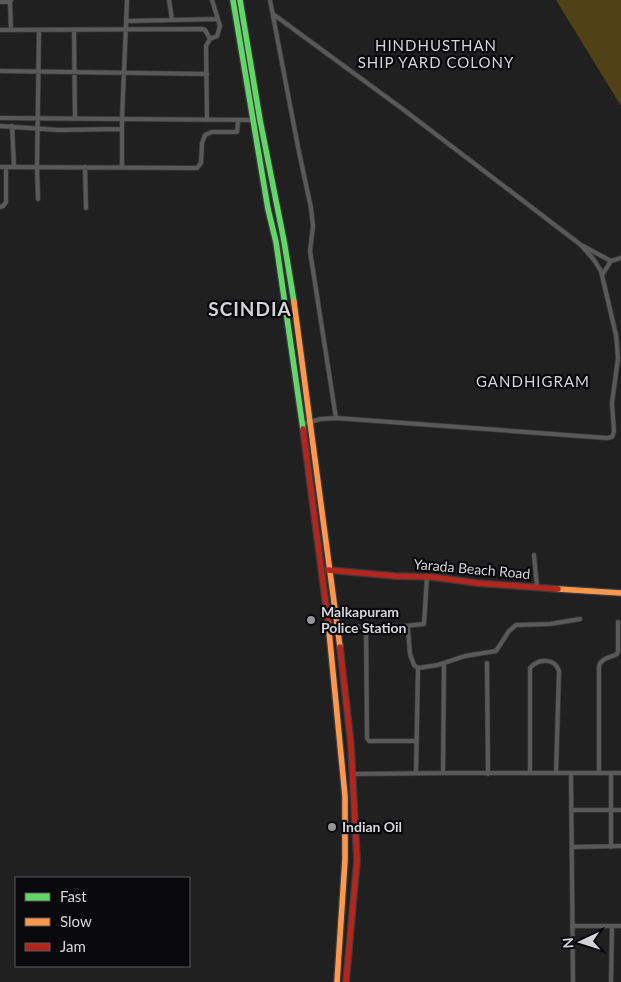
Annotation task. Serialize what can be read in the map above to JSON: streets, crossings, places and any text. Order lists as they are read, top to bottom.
{
  "streets": {
    "main road": ["Yarada Beach Road"]
  },
  "districts": ["HINDHUSTHAN SHIP YARD COLONY", "SCINDIA", "GANDHIGRAM"],
  "places": ["Malkapuram Police Station", "Indian Oil"],
  "legend": ["Fast", "Slow", "Jam"],
  "north": "left"
}
